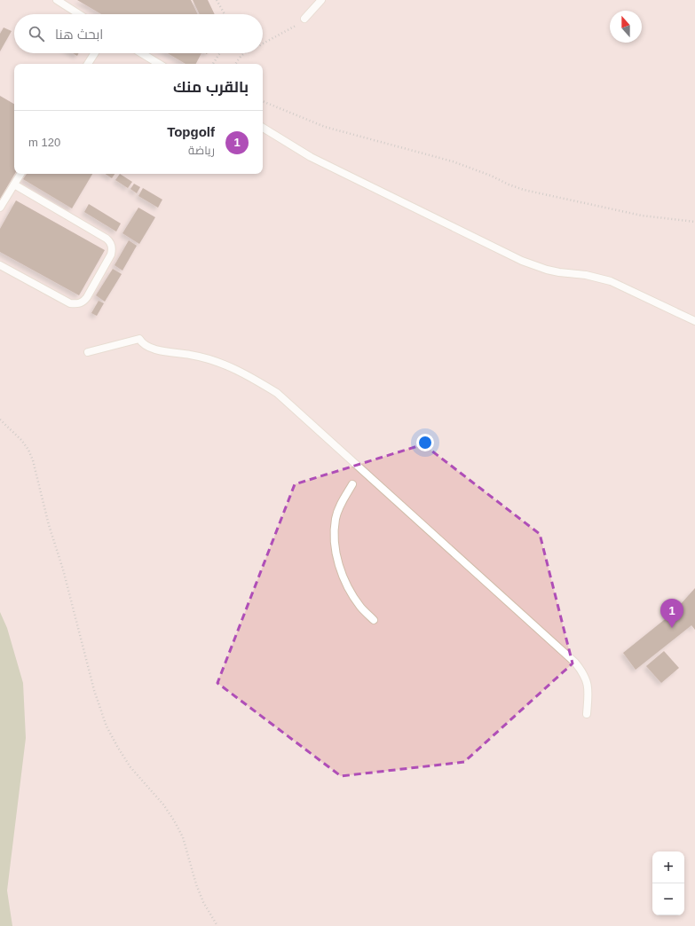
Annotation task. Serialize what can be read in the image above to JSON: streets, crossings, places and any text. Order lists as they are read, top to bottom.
{
  "north": "top",
  "page": {
    "search": "ابحث هنا",
    "heading": "بالقرب منك",
    "list": [
      {
        "mark": "1",
        "name": "Topgolf",
        "note": "رياضة",
        "value": "120 m"
      }
    ],
    "pins": "1",
    "map_buttons": ["+", "−"]
  }
}
